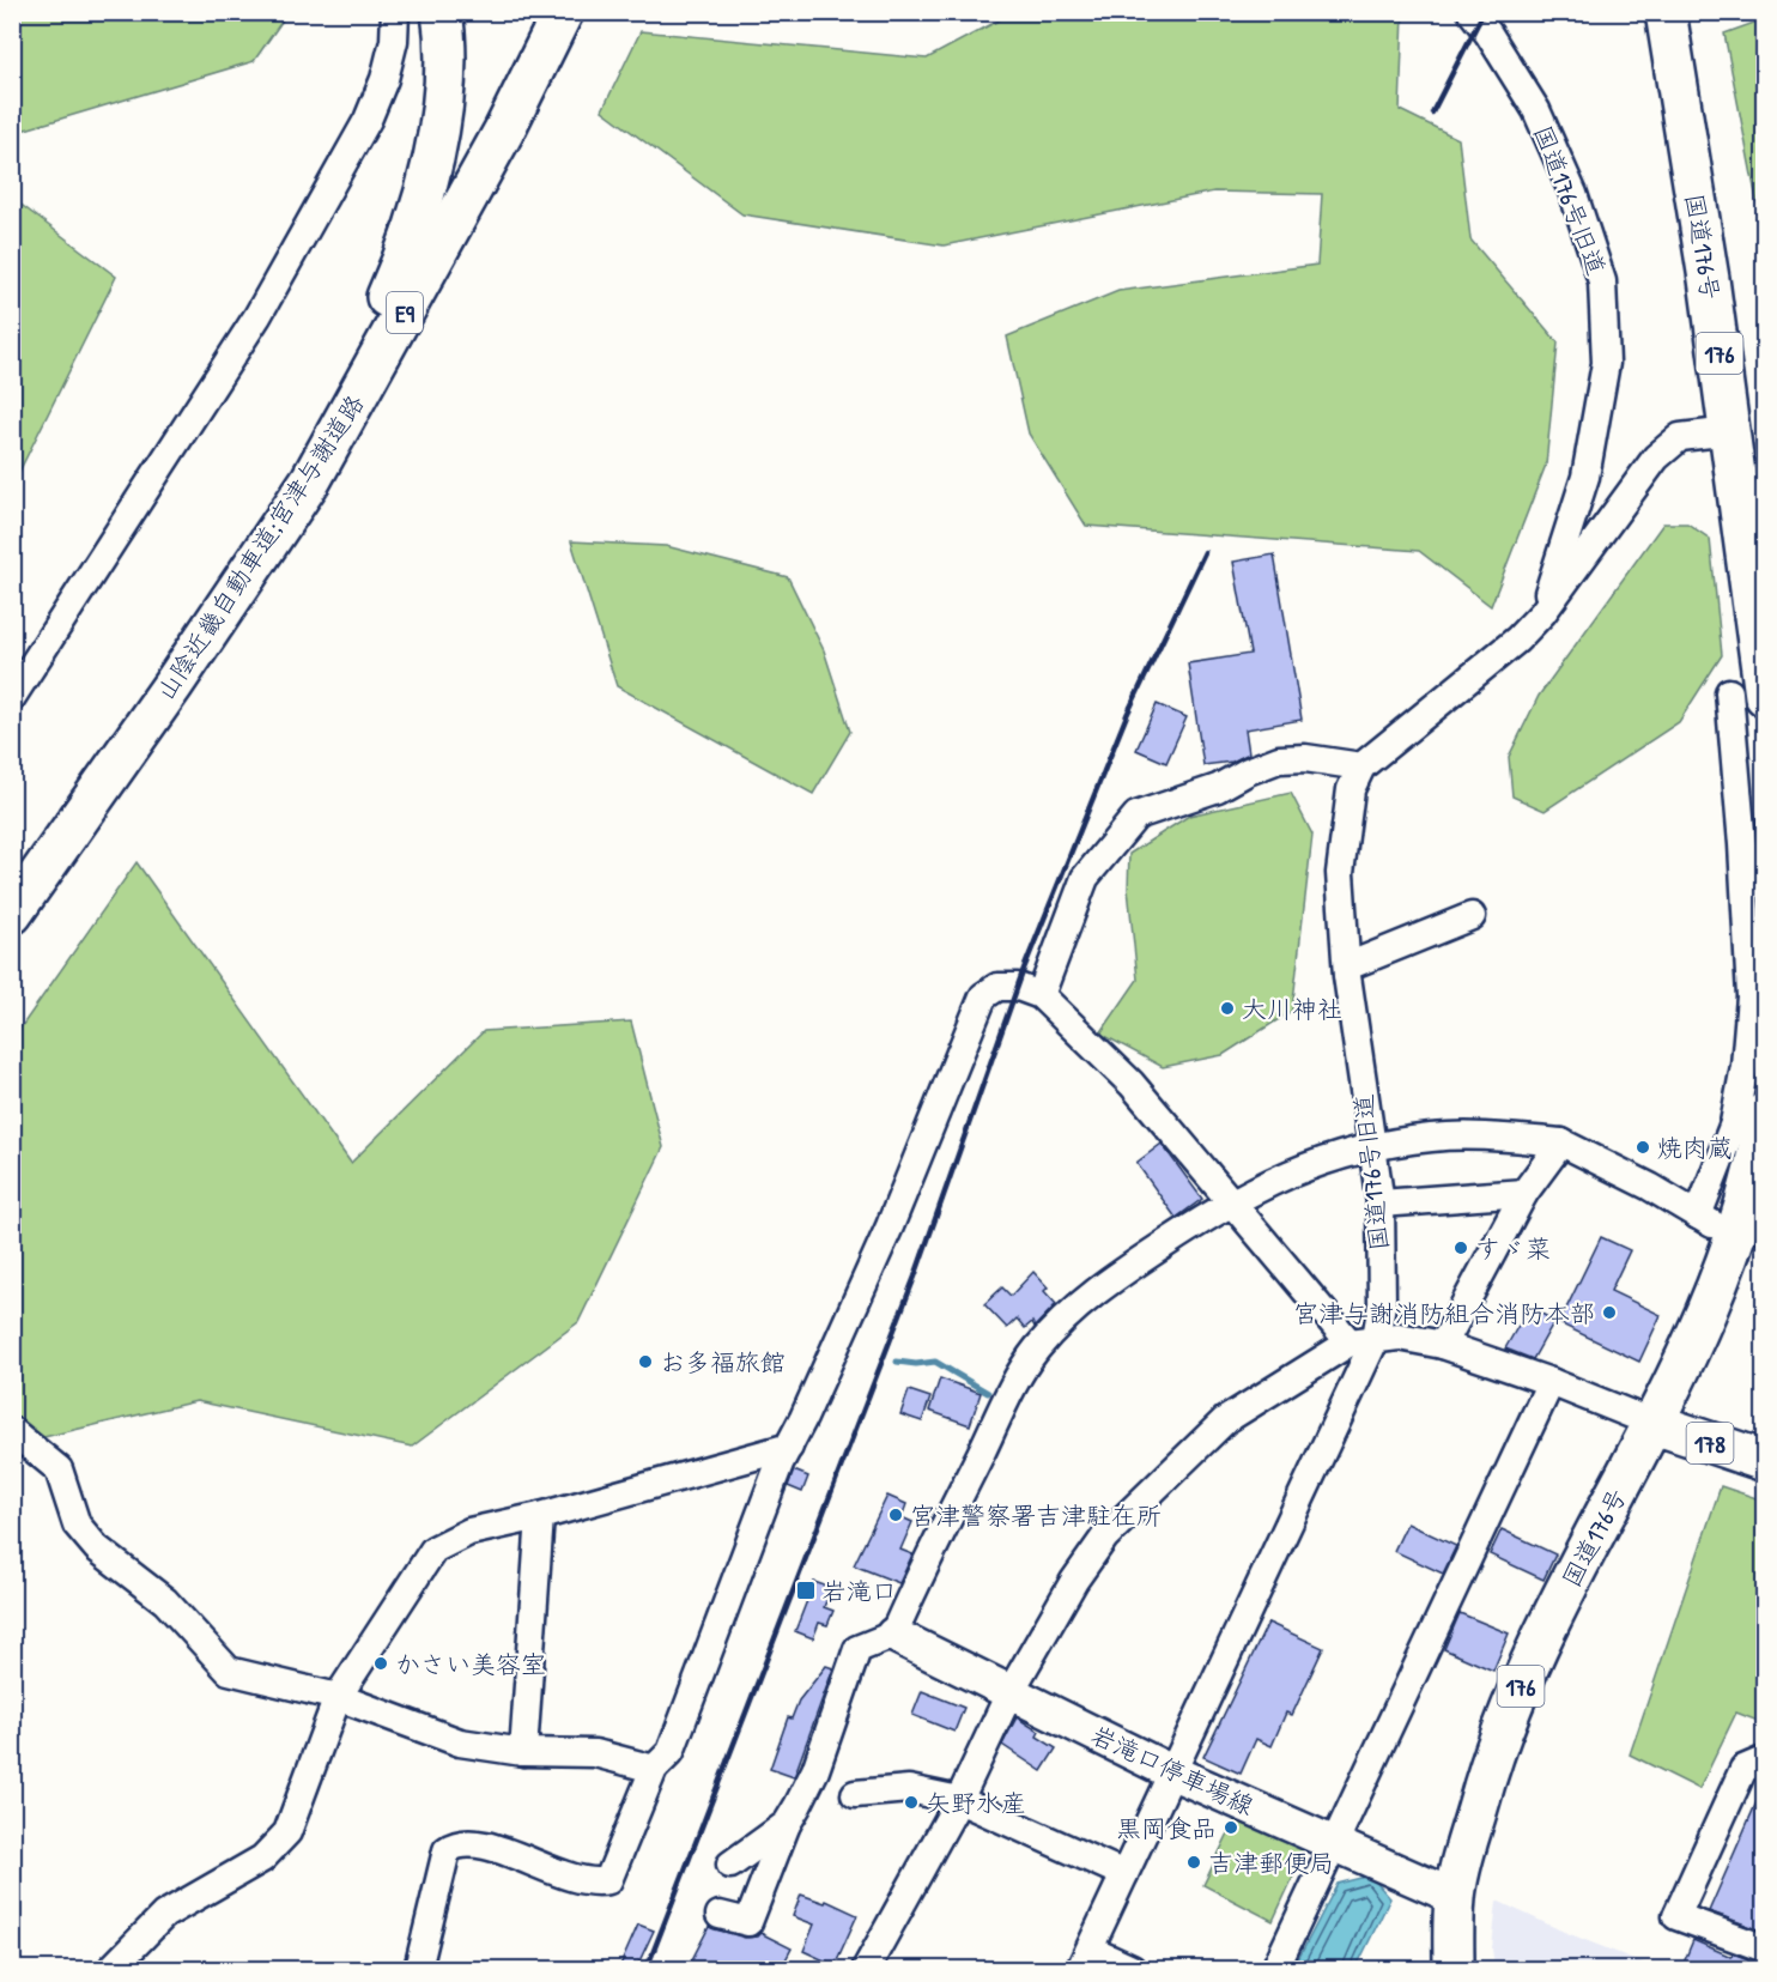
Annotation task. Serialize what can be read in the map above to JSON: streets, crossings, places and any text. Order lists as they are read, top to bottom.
{
  "streets": {
    "highway": [
      "国道176号",
      "E9",
      "176",
      "山陰近畿自動車道;宮津与謝道路",
      "178"
    ],
    "main road": ["岩滝口停車場線"],
    "street": ["国道176号旧道"]
  },
  "crossings": [
    ["国道176号旧道", "国道176号"],
    ["国道176号旧道", "岩滝口停車場線"],
    ["国道176号", "178"],
    ["国道176号", "岩滝口停車場線"]
  ],
  "places": {
    "other": [
      "大川神社",
      "焼肉蔵",
      "すゞ菜",
      "宮津与謝消防組合消防本部",
      "お多福旅館",
      "宮津警察署吉津駐在所",
      "かさい美容室",
      "矢野水産",
      "黒岡食品",
      "吉津郵便局"
    ],
    "transit": ["岩滝口"]
  }
}
